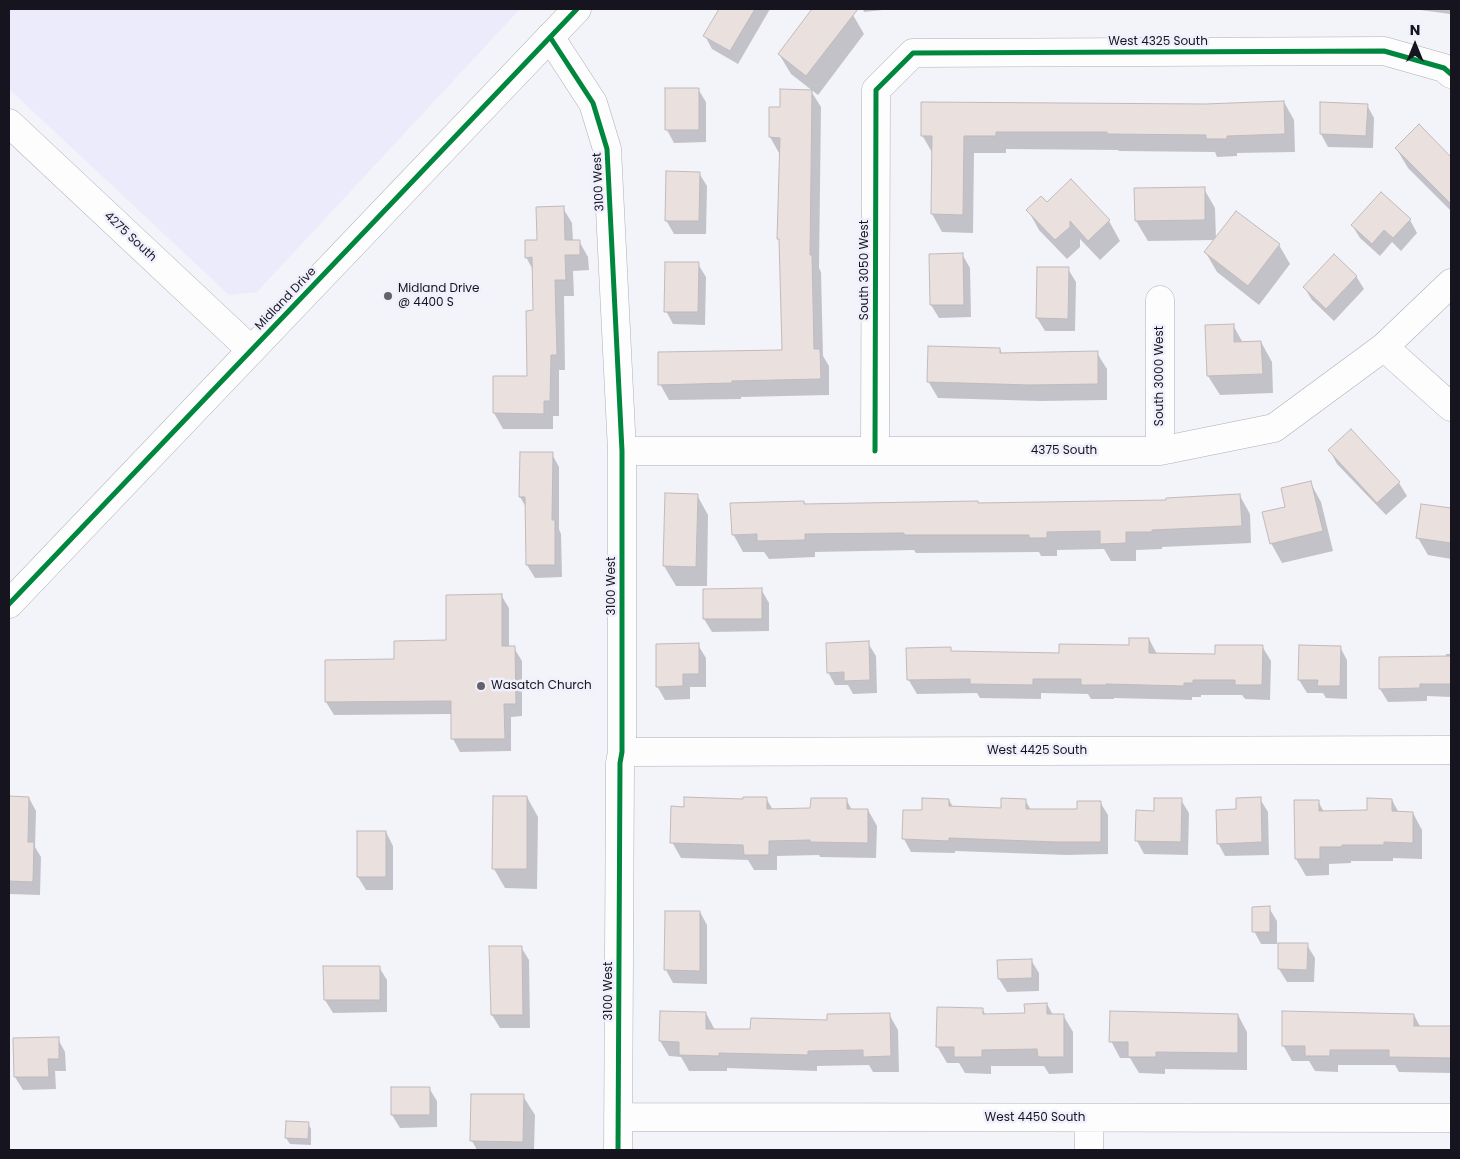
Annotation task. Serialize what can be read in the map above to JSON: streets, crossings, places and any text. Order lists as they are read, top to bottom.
{
  "streets": {
    "street": [
      "West 4325 South",
      "3100 West",
      "4275 South",
      "South 3050 West",
      "Midland Drive",
      "South 3000 West",
      "4375 South",
      "West 4425 South",
      "West 4450 South"
    ]
  },
  "crossings": [
    ["West 4325 South", "South 3050 West"],
    ["3100 West", "Midland Drive"],
    ["3100 West", "4375 South"],
    ["3100 West", "West 4425 South"],
    ["3100 West", "West 4450 South"],
    ["4275 South", "Midland Drive"],
    ["South 3050 West", "4375 South"],
    ["South 3000 West", "4375 South"]
  ],
  "places": ["Midland Drive @ 4400 S", "Wasatch Church"],
  "north": "top"
}
